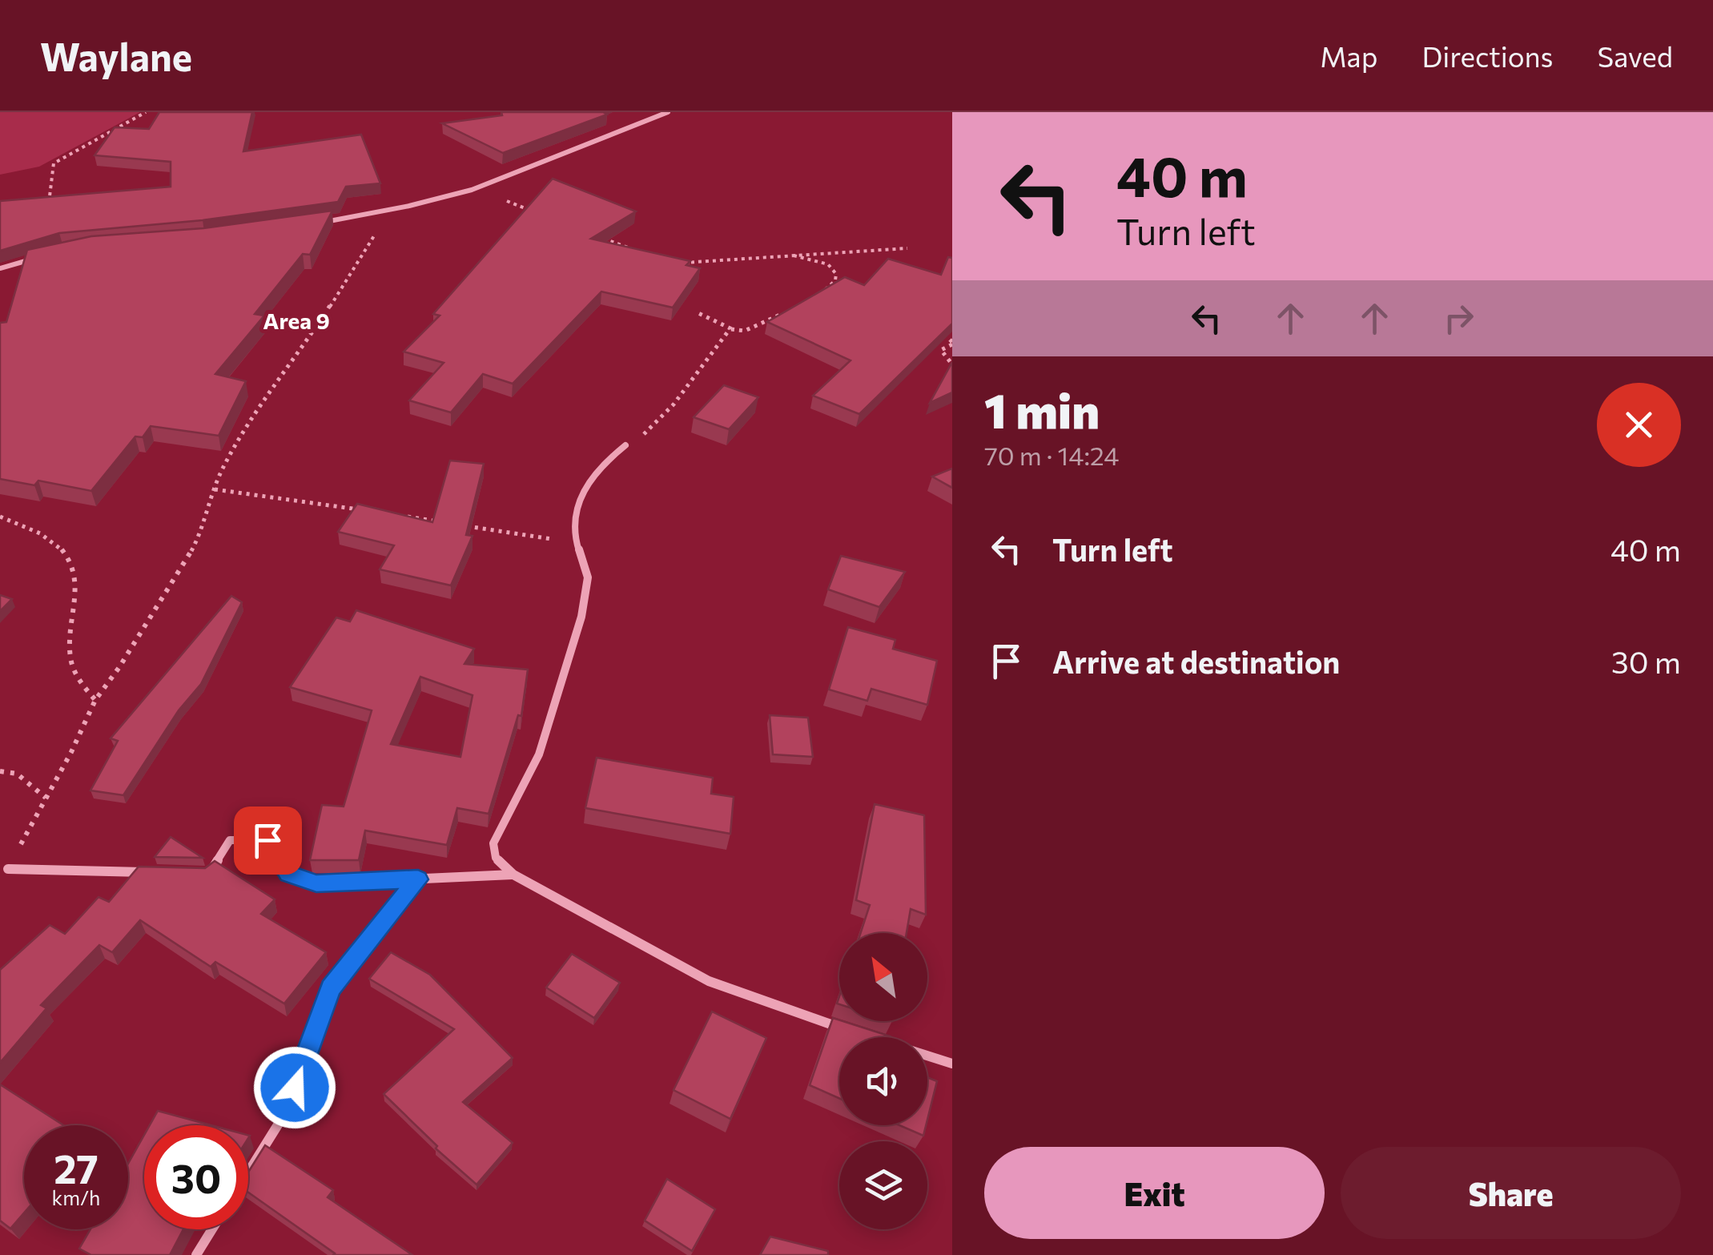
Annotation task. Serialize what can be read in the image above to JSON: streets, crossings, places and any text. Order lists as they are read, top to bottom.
{
  "districts": ["Area 9"],
  "north": "top left",
  "page": {
    "header": "Waylane",
    "nav": ["Map", "Directions", "Saved"],
    "turn": ["40 m", "Turn left"],
    "heading": ["1 min", "70 m · 14:24"],
    "list": [
      {
        "name": "Turn left",
        "value": "40 m"
      },
      {
        "name": "Arrive at destination",
        "value": "30 m"
      }
    ],
    "speed": "27 km/h",
    "limit": "30",
    "buttons": ["Exit", "Share"]
  }
}
